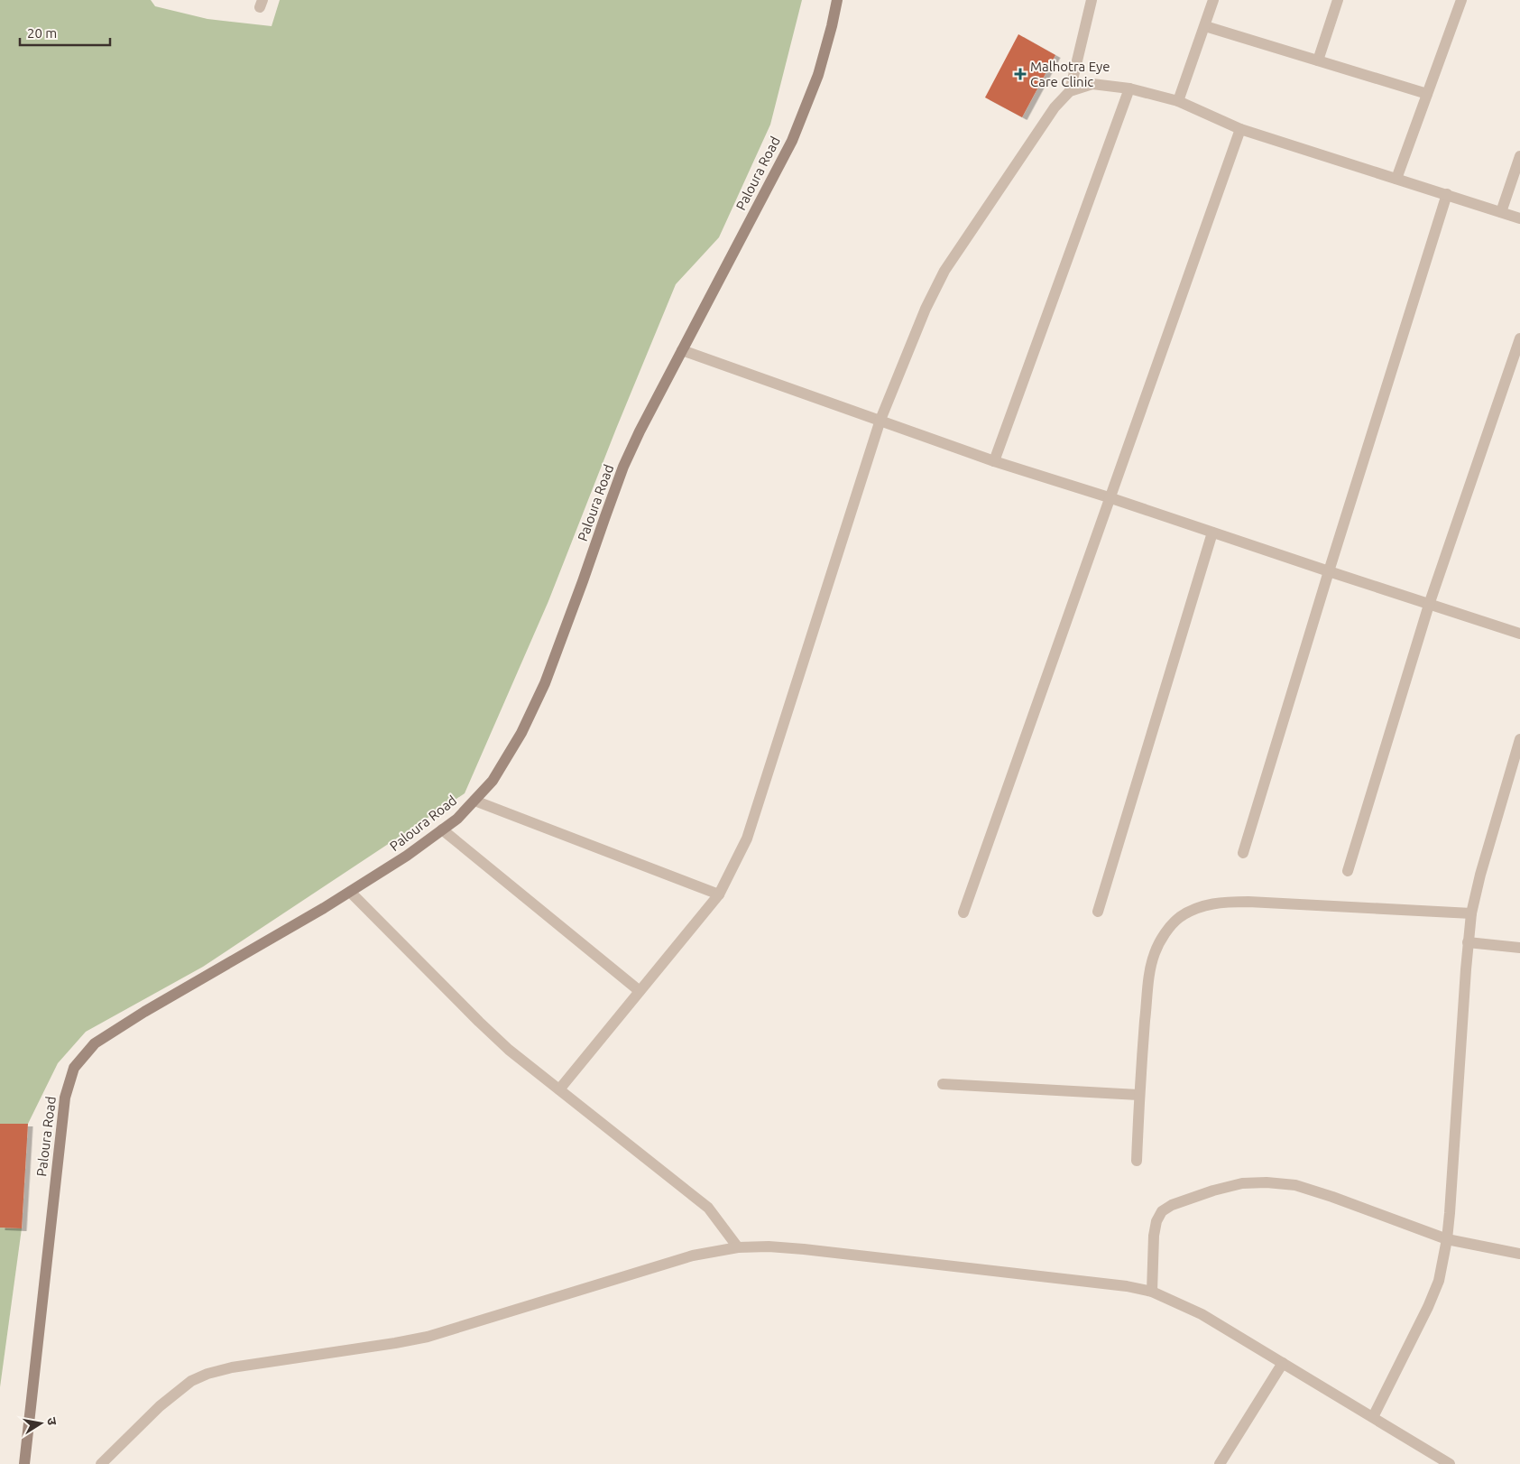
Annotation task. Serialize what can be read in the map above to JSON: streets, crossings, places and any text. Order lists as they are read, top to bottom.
{
  "streets": {
    "main road": ["Paloura Road"]
  },
  "places": {
    "health": ["Malhotra Eye Care Clinic"]
  },
  "scale_bar": "20 m",
  "north": "right"
}
